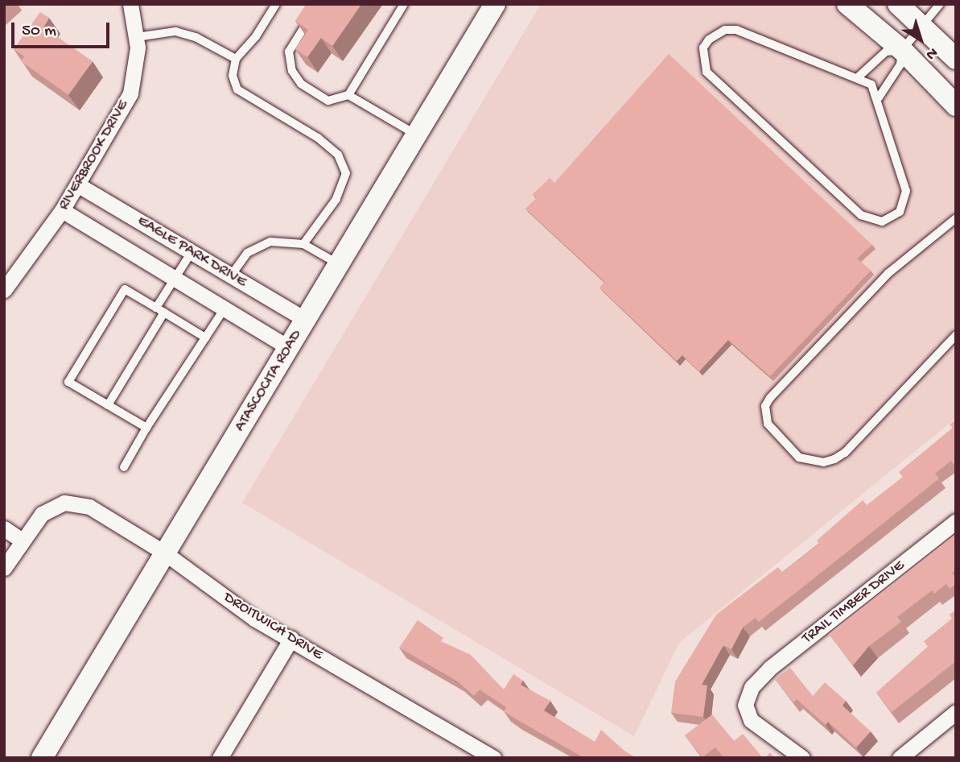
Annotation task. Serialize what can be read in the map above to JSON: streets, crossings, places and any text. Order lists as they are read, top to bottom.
{
  "streets": {
    "main road": ["ATASCOCITA ROAD"],
    "street": [
      "RIVERBROOK DRIVE",
      "EAGLE PARK DRIVE",
      "TRAIL TIMBER DRIVE",
      "DROITWICH DRIVE"
    ]
  },
  "crossings": [
    ["RIVERBROOK DRIVE", "EAGLE PARK DRIVE"],
    ["EAGLE PARK DRIVE", "ATASCOCITA ROAD"],
    ["ATASCOCITA ROAD", "DROITWICH DRIVE"]
  ],
  "scale_bar": "50 m",
  "north": "bottom right"
}
